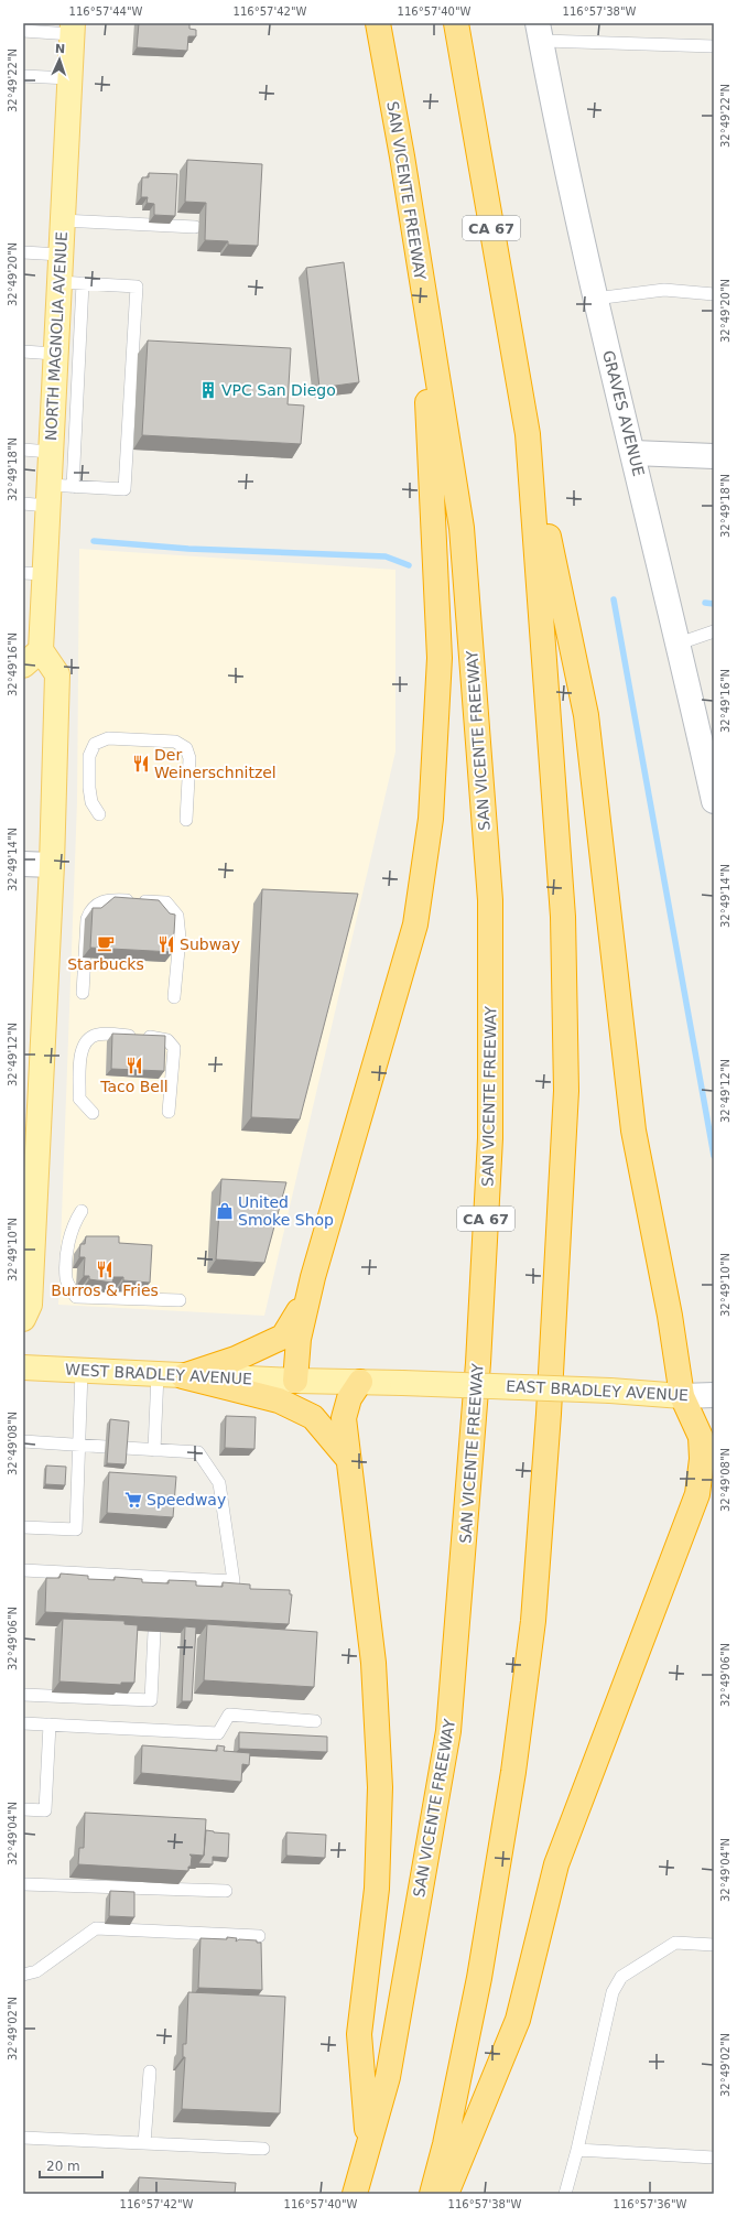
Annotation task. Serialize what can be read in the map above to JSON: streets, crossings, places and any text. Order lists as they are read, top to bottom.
{
  "streets": {
    "highway": ["SAN VICENTE FREEWAY", "CA 67"],
    "main road": [
      "NORTH MAGNOLIA AVENUE",
      "GRAVES AVENUE",
      "WEST BRADLEY AVENUE",
      "EAST BRADLEY AVENUE"
    ]
  },
  "crossings": [
    ["WEST BRADLEY AVENUE", "EAST BRADLEY AVENUE"]
  ],
  "places": {
    "building": ["VPC San Diego"],
    "restaurant": [
      "Der Weinerschnitzel",
      "Subway",
      "Taco Bell",
      "Burros & Fries"
    ],
    "cafe": ["Starbucks"],
    "shop": ["United Smoke Shop"],
    "supermarket": ["Speedway"]
  },
  "scale_bar": "20 m",
  "north": "top",
  "coordinates": [
    "116°57'44\"W",
    "116°57'42\"W",
    "116°57'40\"W",
    "116°57'38\"W",
    "32°49'22\"N",
    "32°49'20\"N",
    "32°49'18\"N",
    "32°49'16\"N",
    "32°49'14\"N",
    "32°49'12\"N",
    "32°49'10\"N",
    "32°49'08\"N",
    "32°49'06\"N",
    "32°49'04\"N",
    "32°49'02\"N",
    "116°57'36\"W"
  ]
}
